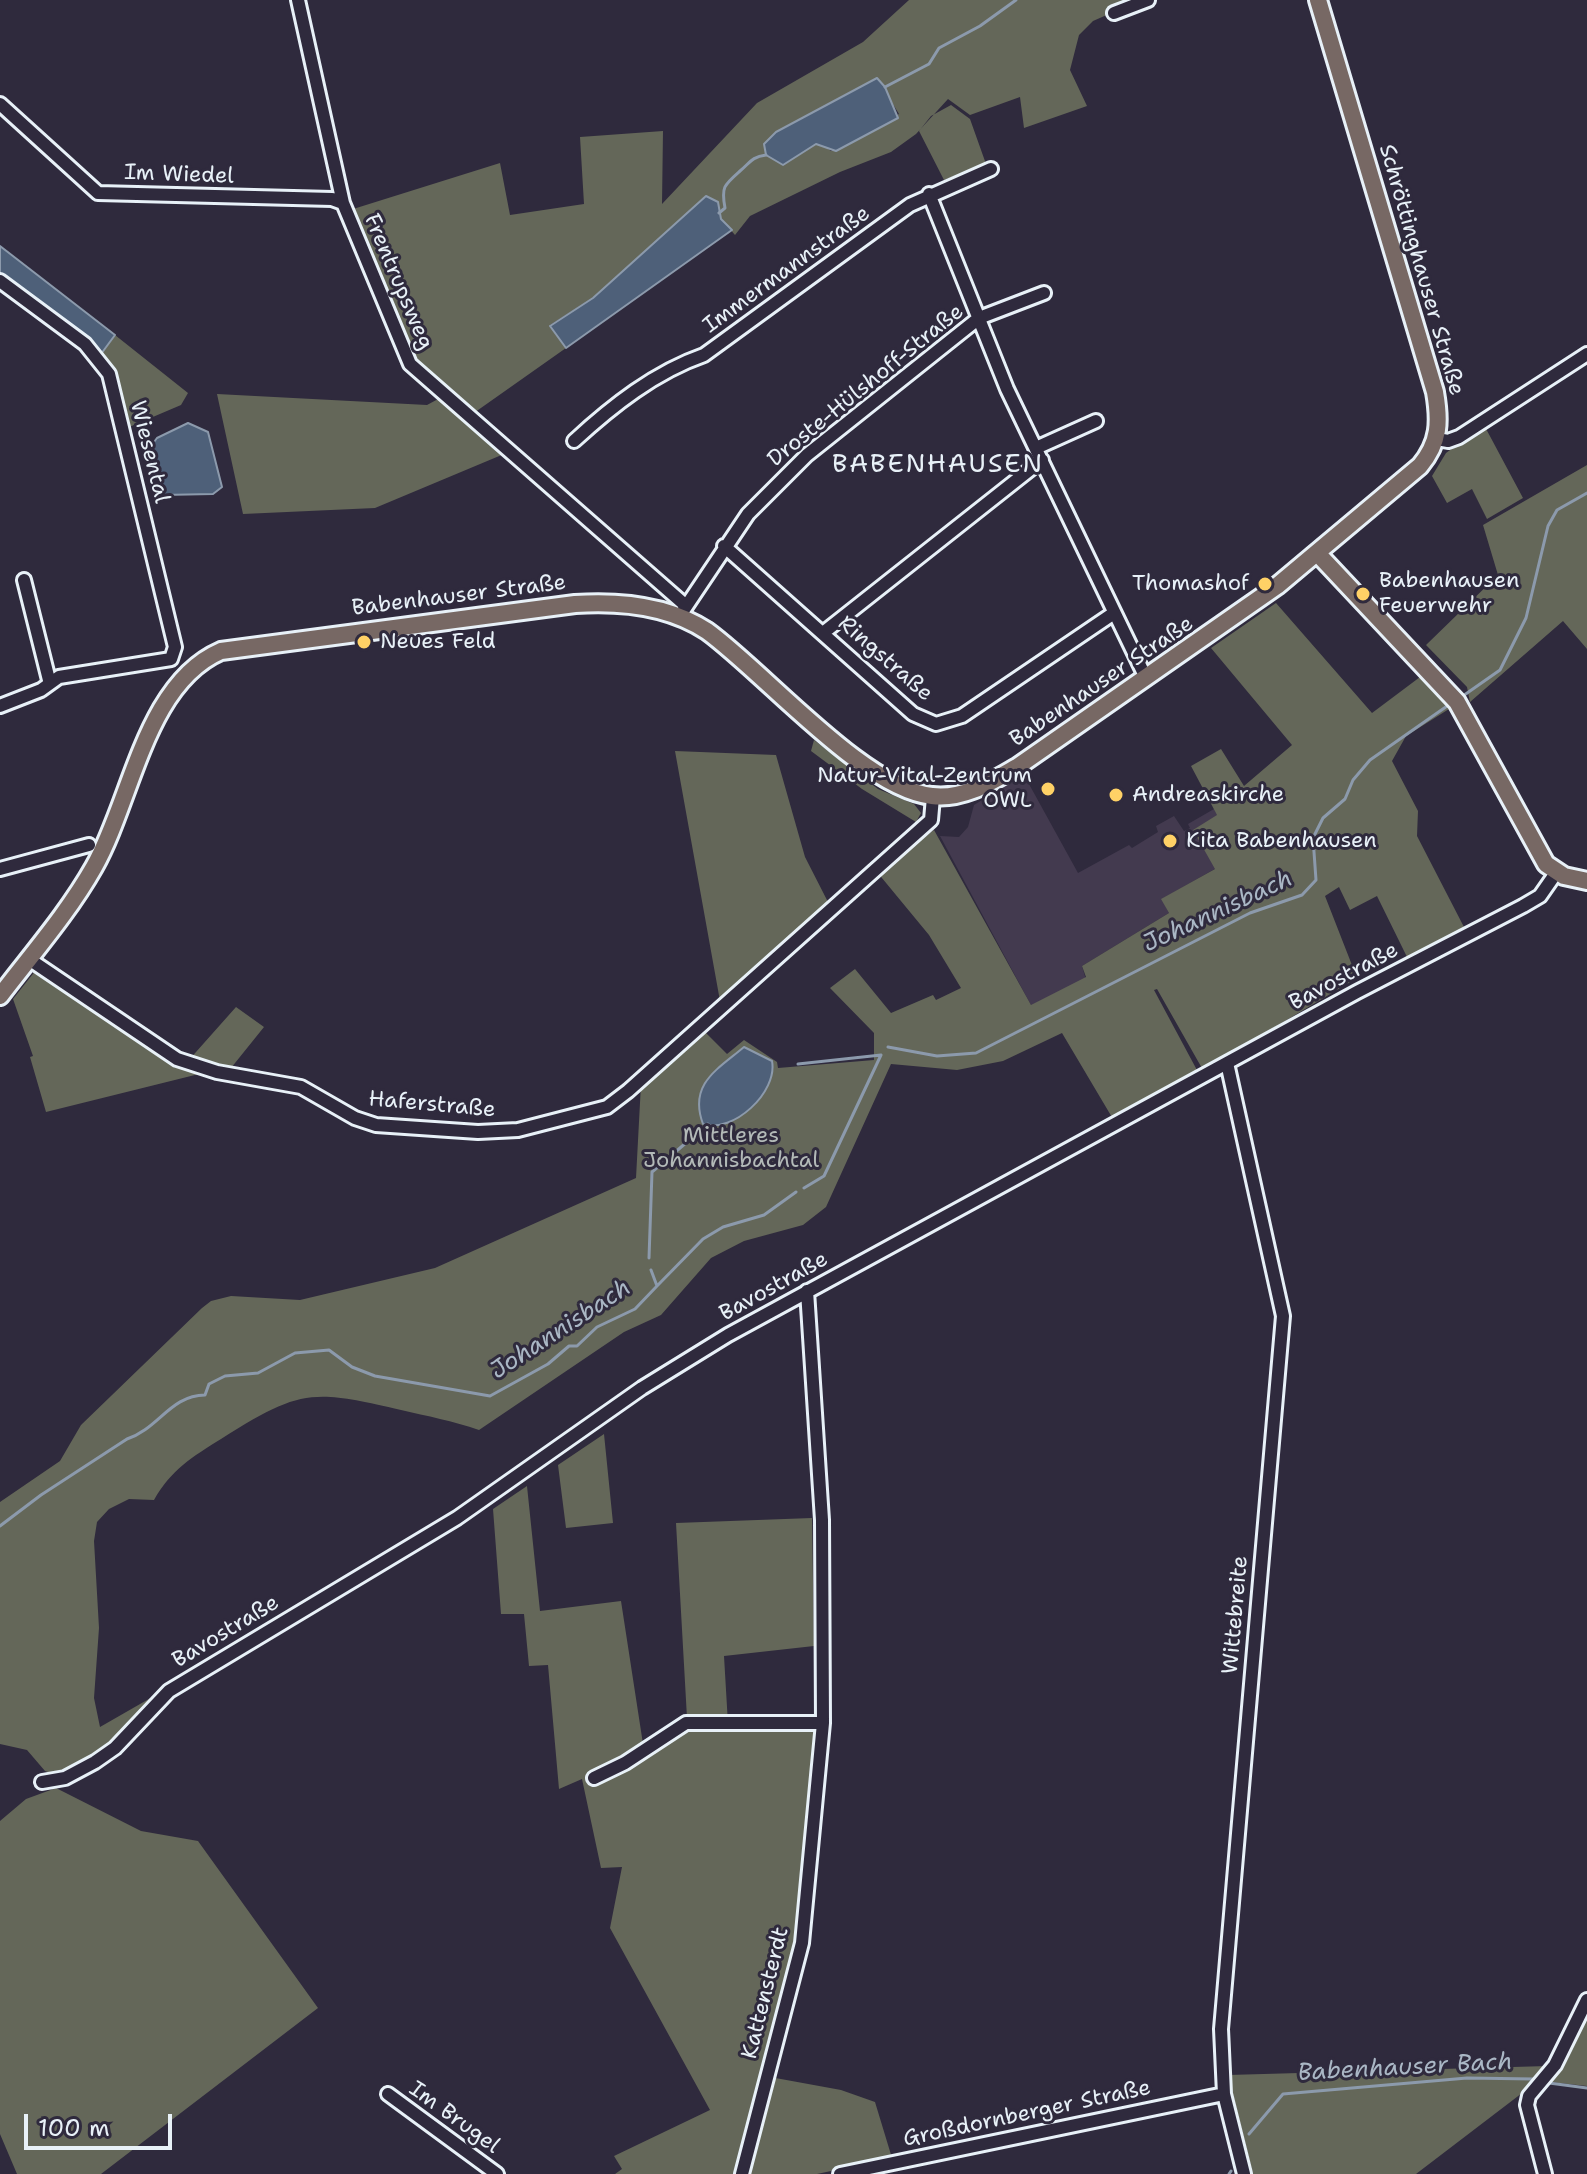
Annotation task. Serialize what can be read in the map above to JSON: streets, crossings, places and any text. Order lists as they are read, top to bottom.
{
  "streets": {
    "main road": ["Schröttinghauser Straße", "Babenhauser Straße"],
    "street": [
      "Im Wiedel",
      "Immermannstraße",
      "Frentrupsweg",
      "Droste-Hülshoff-Straße",
      "Wiesental",
      "Ringstraße",
      "Bavostraße",
      "Haferstraße",
      "Wittebreite",
      "Kattensterdt",
      "Großdornberger Straße",
      "Im Brugel"
    ]
  },
  "crossings": [
    ["Im Wiedel", "Frentrupsweg"],
    ["Frentrupsweg", "Droste-Hülshoff-Straße"],
    ["Frentrupsweg", "Babenhauser Straße"],
    ["Droste-Hülshoff-Straße", "Babenhauser Straße"],
    ["Droste-Hülshoff-Straße", "Ringstraße"],
    ["Babenhauser Straße", "Haferstraße"],
    ["Bavostraße", "Wittebreite"],
    ["Bavostraße", "Kattensterdt"],
    ["Wittebreite", "Großdornberger Straße"]
  ],
  "districts": ["BABENHAUSEN"],
  "water": ["Johannisbach", "Babenhauser Bach"],
  "parks": ["Mittleres Johannisbachtal"],
  "places": [
    "Thomashof",
    "Babenhausen Feuerwehr",
    "Neues Feld",
    "Natur-Vital-Zentrum OWL",
    "Andreaskirche",
    "Kita Babenhausen"
  ],
  "scale_bar": "100 m"
}
